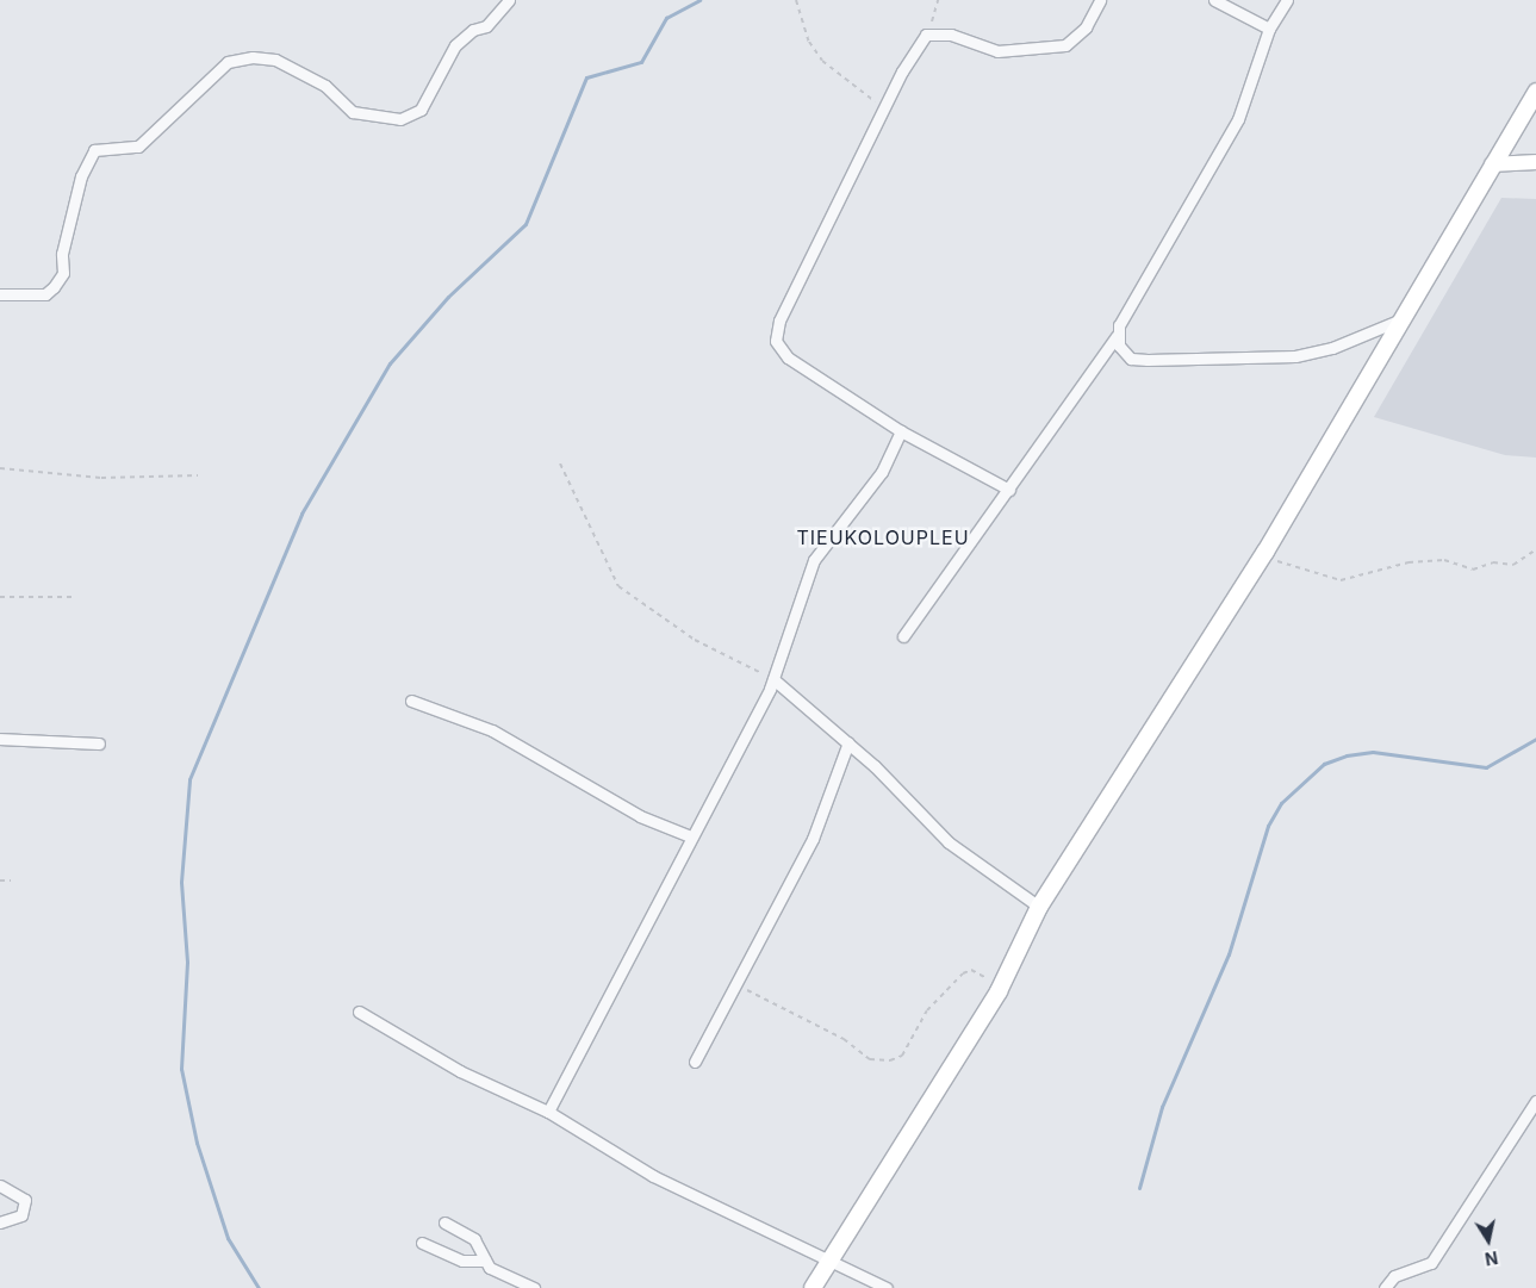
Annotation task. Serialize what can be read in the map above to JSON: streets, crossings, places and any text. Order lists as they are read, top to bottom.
{
  "districts": ["TIEUKOLOUPLEU"],
  "north": "bottom"
}
